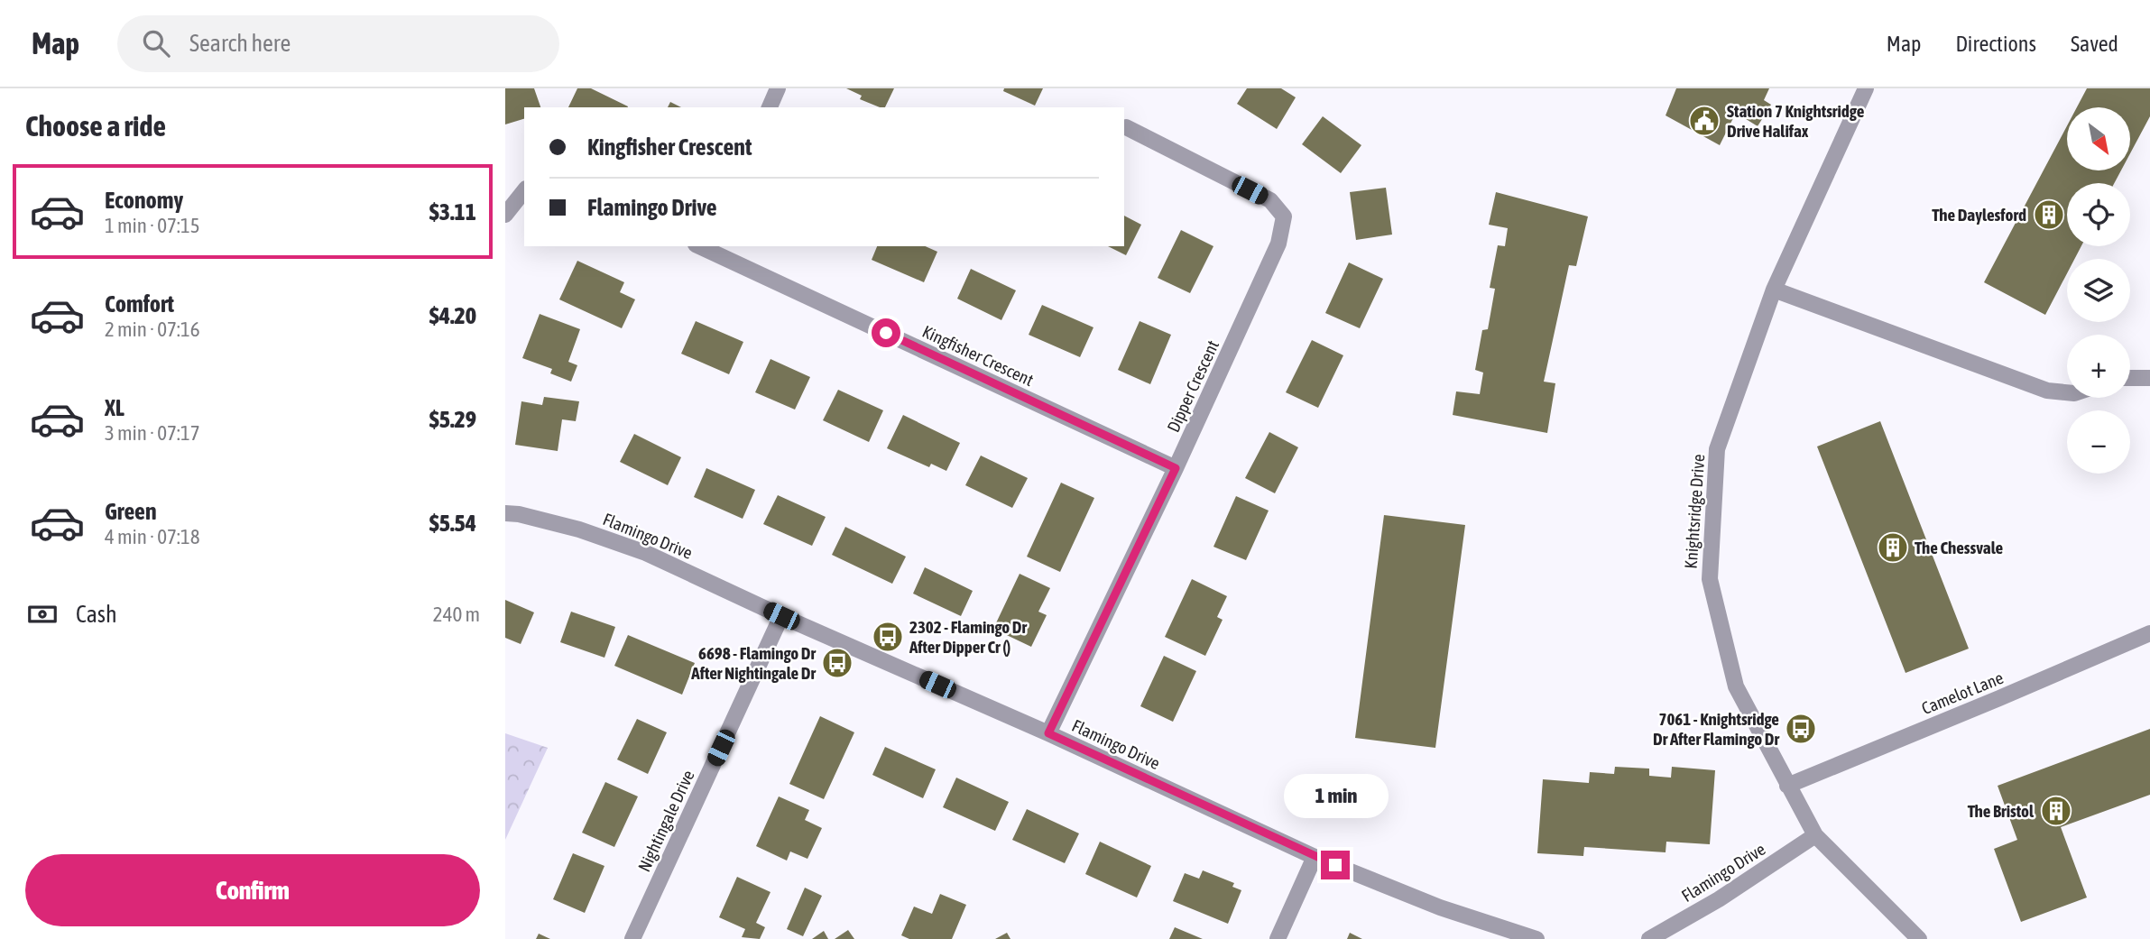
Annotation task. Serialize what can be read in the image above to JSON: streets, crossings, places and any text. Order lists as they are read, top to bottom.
{
  "streets": {
    "street": [
      "Kingfisher Crescent",
      "Dipper Crescent",
      "Knightsridge Drive",
      "Flamingo Drive",
      "Camelot Lane",
      "Nightingale Drive"
    ]
  },
  "crossings": [
    ["Kingfisher Crescent", "Dipper Crescent"],
    ["Dipper Crescent", "Flamingo Drive"],
    ["Knightsridge Drive", "Flamingo Drive"],
    ["Knightsridge Drive", "Camelot Lane"],
    ["Flamingo Drive", "Nightingale Drive"]
  ],
  "places": {
    "public building": ["Station 7 Knightsridge Drive Halifax"],
    "building": ["The Daylesford", "The Chessvale", "The Bristol"],
    "bus stop": ["2302 - Flamingo Dr After Dipper Cr ()", "6698 - Flamingo Dr After Nightingale Dr", "7061 - Knightsridge Dr After Flamingo Dr"]
  },
  "north": "bottom right",
  "page": {
    "header": "Map",
    "search": "Search here",
    "nav": ["Map", "Directions", "Saved"],
    "heading": "Choose a ride",
    "map_buttons": ["+", "−"],
    "banner": ["Kingfisher Crescent", "Flamingo Drive"],
    "list": [
      {
        "name": "Economy",
        "note": "1 min · 07:15",
        "value": "$3.11"
      },
      {
        "name": "Comfort",
        "note": "2 min · 07:16",
        "value": "$4.20"
      },
      {
        "name": "XL",
        "note": "3 min · 07:17",
        "value": "$5.29"
      },
      {
        "name": "Green",
        "note": "4 min · 07:18",
        "value": "$5.54"
      }
    ],
    "pay": ["Cash", "240 m"],
    "bubble": "1 min",
    "buttons": "Confirm"
  }
}
